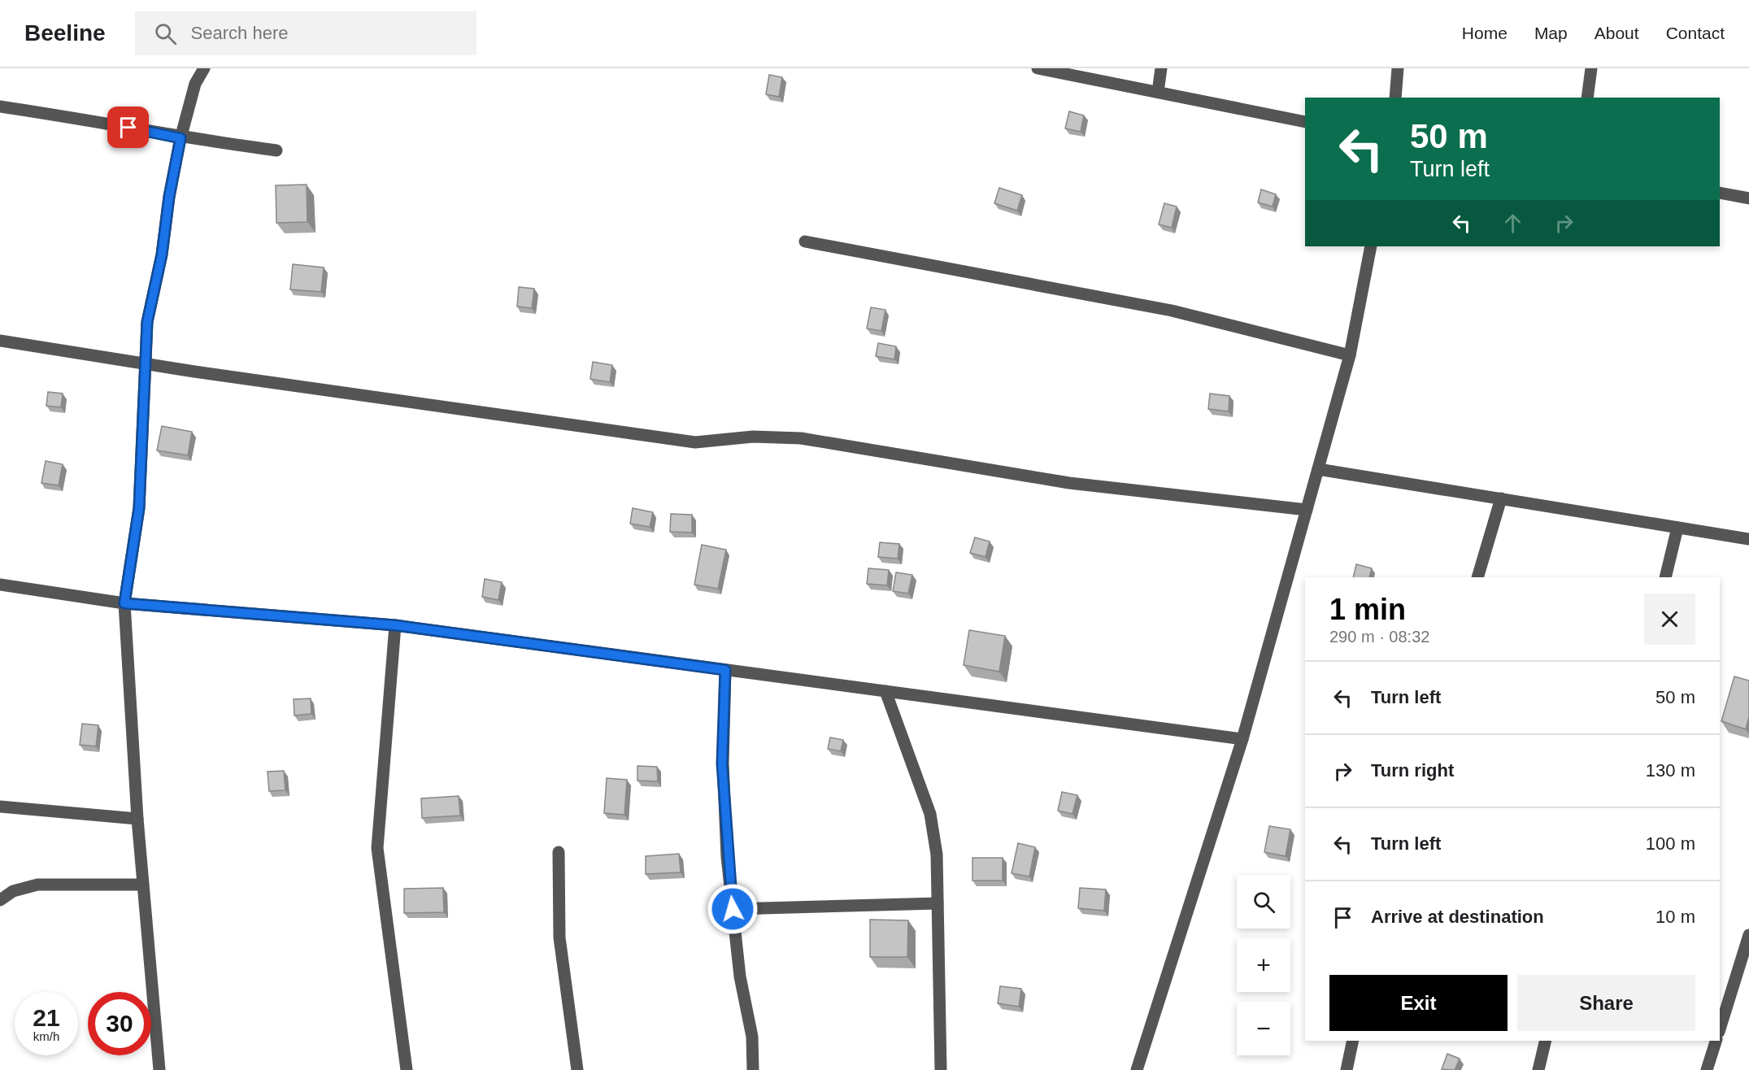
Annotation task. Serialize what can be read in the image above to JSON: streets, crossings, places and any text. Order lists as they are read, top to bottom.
{
  "page": {
    "header": "Beeline",
    "search": "Search here",
    "nav": [
      "Home",
      "Map",
      "About",
      "Contact"
    ],
    "turn": ["50 m", "Turn left"],
    "heading": ["1 min", "290 m · 08:32"],
    "list": [
      {
        "name": "Turn left",
        "value": "50 m"
      },
      {
        "name": "Turn right",
        "value": "130 m"
      },
      {
        "name": "Turn left",
        "value": "100 m"
      },
      {
        "name": "Arrive at destination",
        "value": "10 m"
      }
    ],
    "map_buttons": ["+", "−"],
    "buttons": ["Exit", "Share"],
    "speed": "21 km/h",
    "limit": "30"
  }
}
